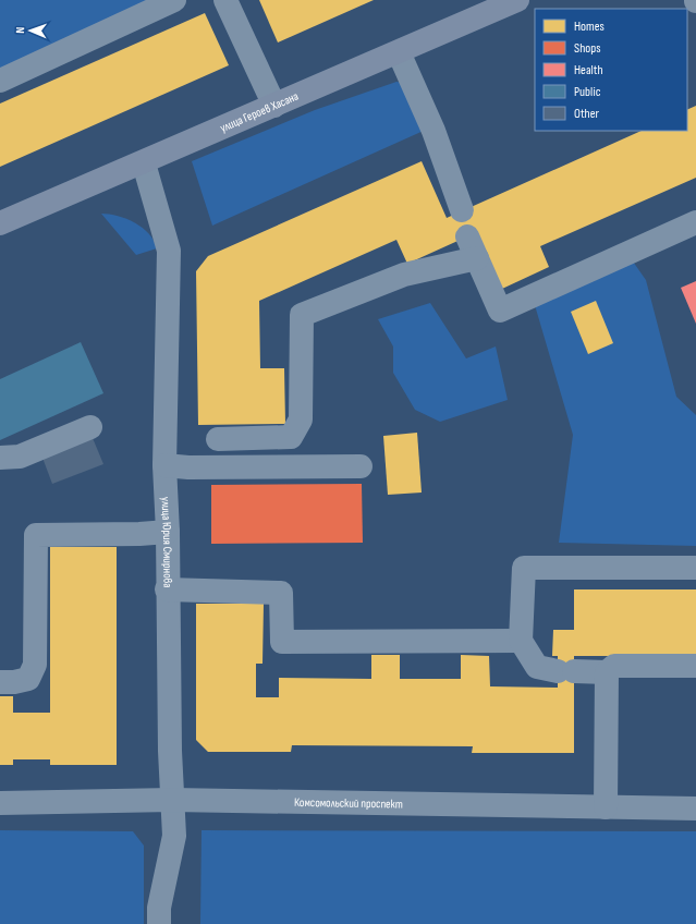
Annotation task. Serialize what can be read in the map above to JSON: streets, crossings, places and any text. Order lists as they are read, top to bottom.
{
  "streets": {
    "main road": ["улица Героев Хасана"],
    "street": ["улица Юрия Смирнова", "Комсомольский проспект"]
  },
  "crossings": [
    ["улица Героев Хасана", "улица Юрия Смирнова"],
    ["улица Юрия Смирнова", "Комсомольский проспект"]
  ],
  "legend": [
    "Homes",
    "Shops",
    "Health",
    "Public",
    "Other"
  ],
  "north": "left"
}
